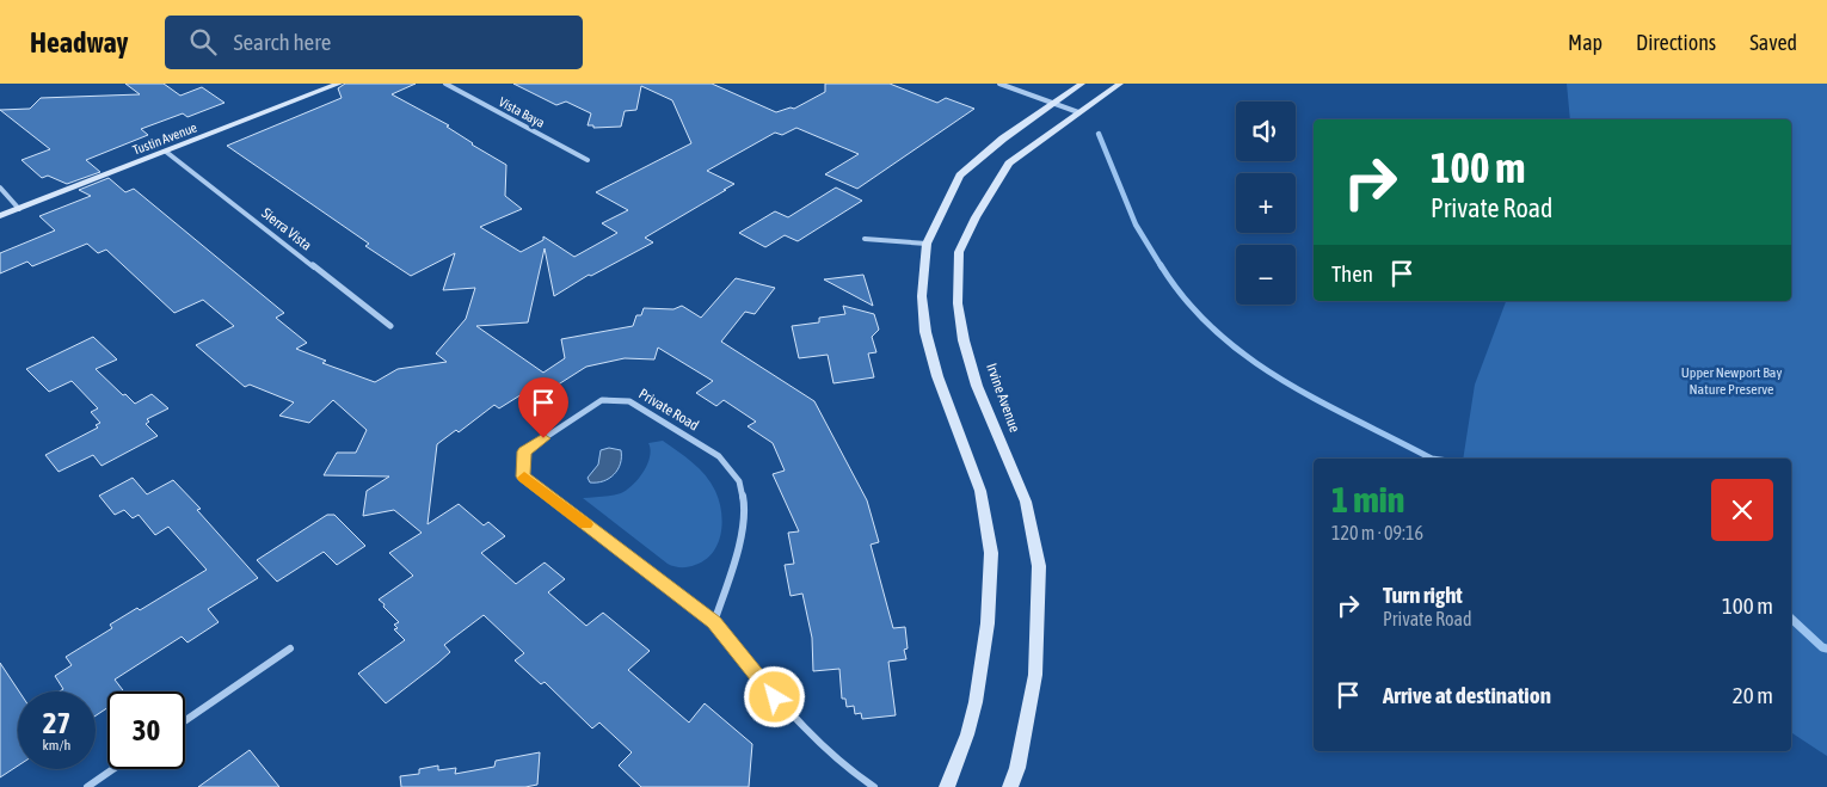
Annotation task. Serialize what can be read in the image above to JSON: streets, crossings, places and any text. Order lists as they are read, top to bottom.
{
  "streets": {
    "main road": ["Tustin Avenue", "Irvine Avenue"],
    "street": ["Vista Baya", "Sierra Vista", "Private Road"]
  },
  "crossings": [
    ["Tustin Avenue", "Sierra Vista"]
  ],
  "parks": ["Upper Newport Bay Nature Preserve"],
  "page": {
    "header": "Headway",
    "search": "Search here",
    "nav": ["Map", "Directions", "Saved"],
    "map_buttons": ["+", "−"],
    "turn": ["100 m", "Private Road"],
    "then": "Then",
    "heading": ["1 min", "120 m · 09:16"],
    "list": [
      {
        "name": "Turn right",
        "note": "Private Road",
        "value": "100 m"
      },
      {
        "name": "Arrive at destination",
        "value": "20 m"
      }
    ],
    "speed": "27 km/h",
    "limit": "30"
  }
}
